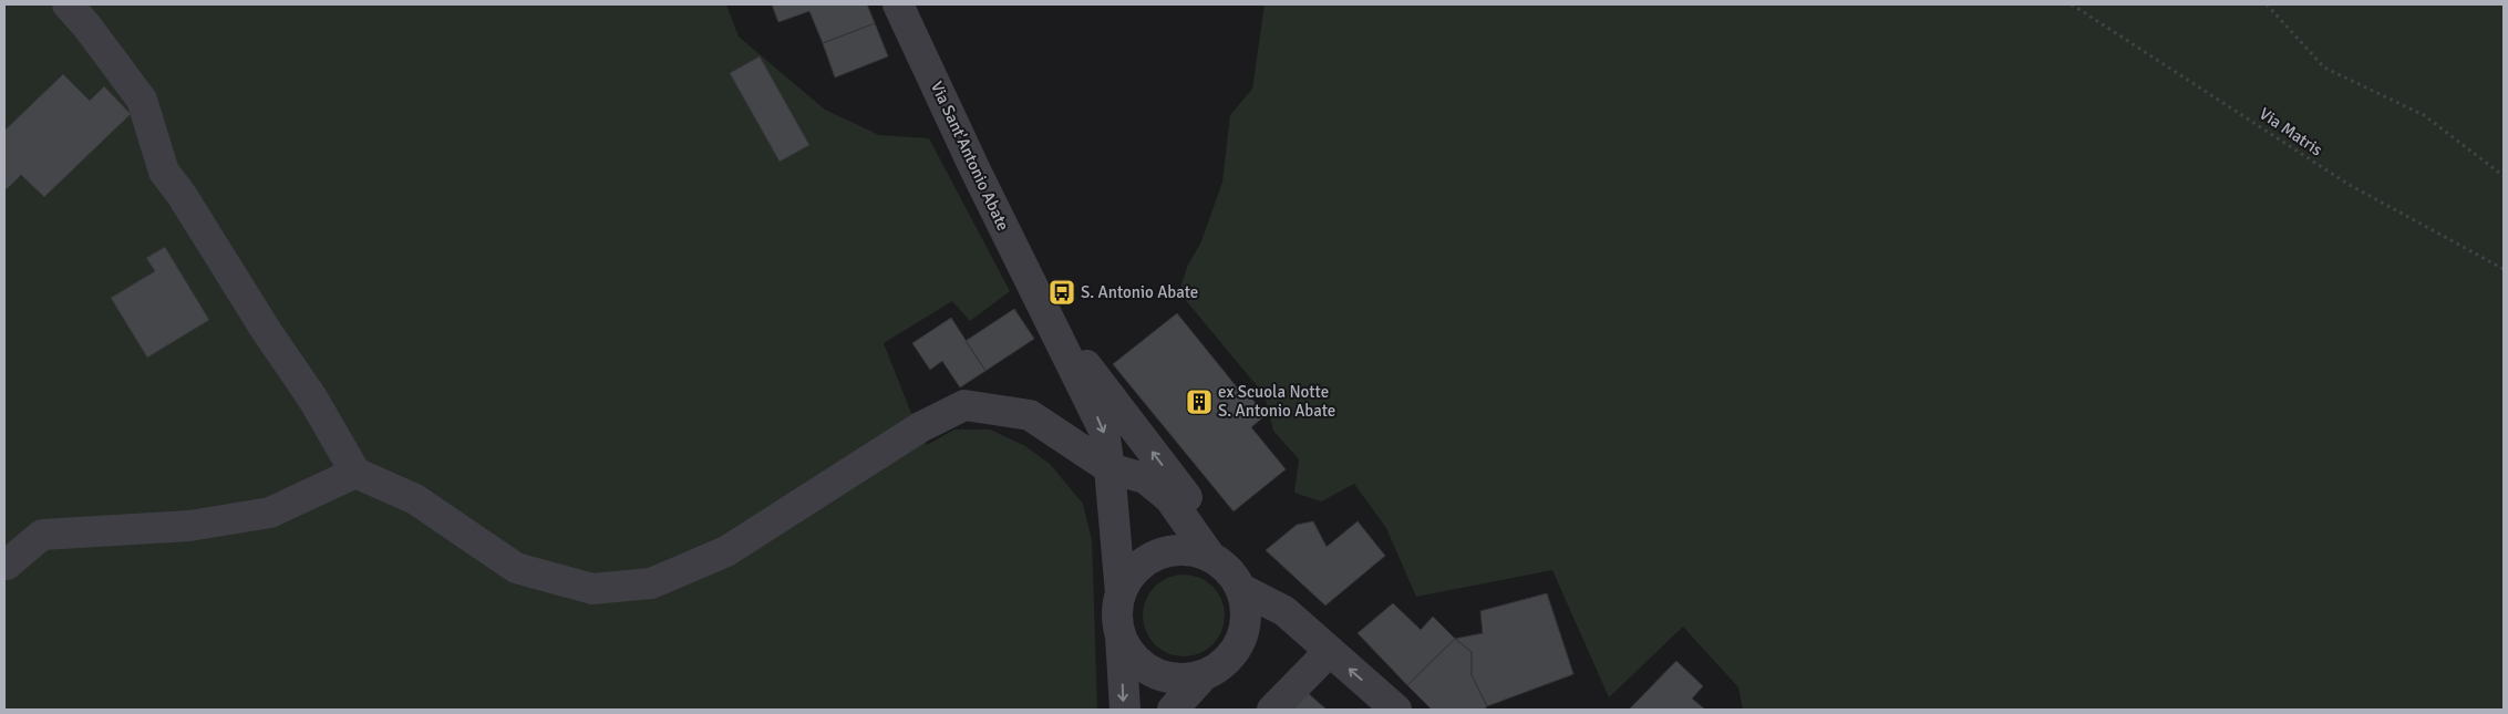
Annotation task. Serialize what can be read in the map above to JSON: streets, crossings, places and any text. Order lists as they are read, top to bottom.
{
  "streets": {
    "street": ["Via Sant'Antonio Abate"],
    "path": ["Via Matris"]
  },
  "places": {
    "bus stop": ["S. Antonio Abate"],
    "building": ["ex Scuola Notte S. Antonio Abate"]
  }
}
